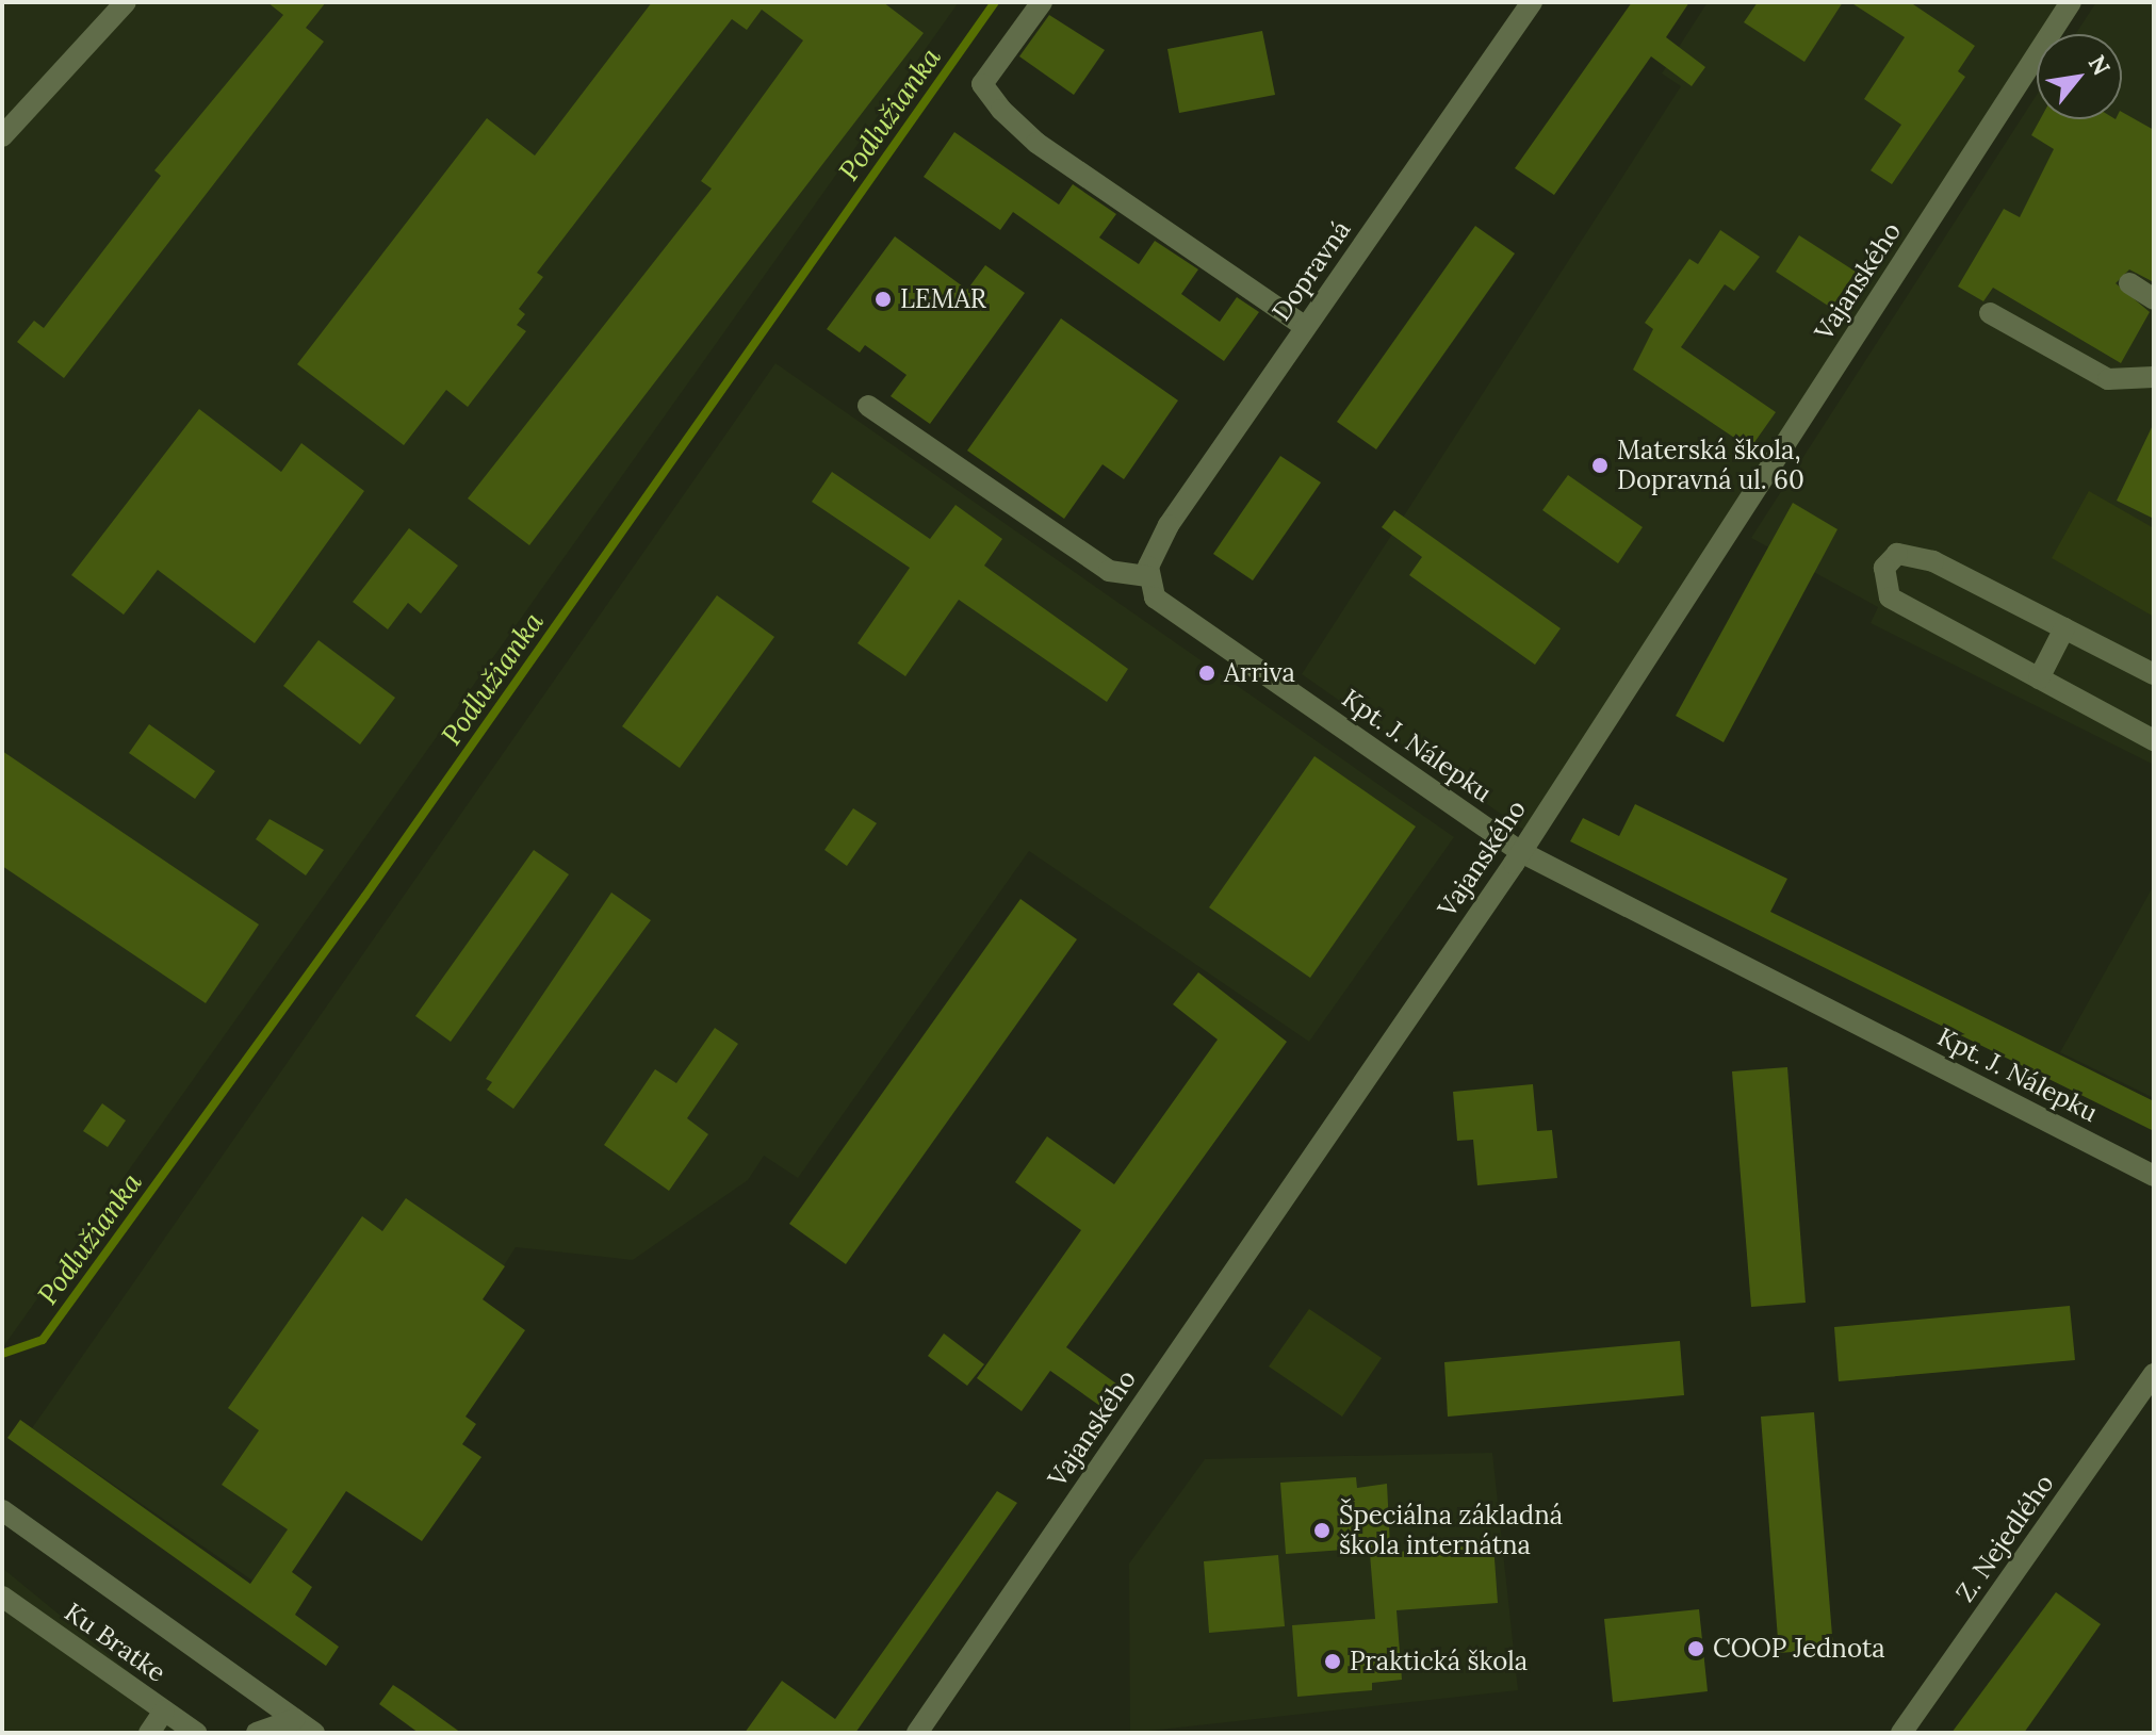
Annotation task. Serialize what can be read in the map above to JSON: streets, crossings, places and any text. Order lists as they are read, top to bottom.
{
  "streets": {
    "street": [
      "Dopravná",
      "Vajanského",
      "Kpt. J. Nálepku",
      "Z. Nejedlého",
      "Ku Bratke"
    ]
  },
  "crossings": [
    ["Dopravná", "Kpt. J. Nálepku"],
    ["Vajanského", "Kpt. J. Nálepku"]
  ],
  "water": ["Podlužianka"],
  "places": [
    "LEMAR",
    "Materská škola, Dopravná ul. 60",
    "Arriva",
    "Špeciálna základná škola internátna",
    "COOP Jednota",
    "Praktická škola"
  ],
  "north": "top right"
}
